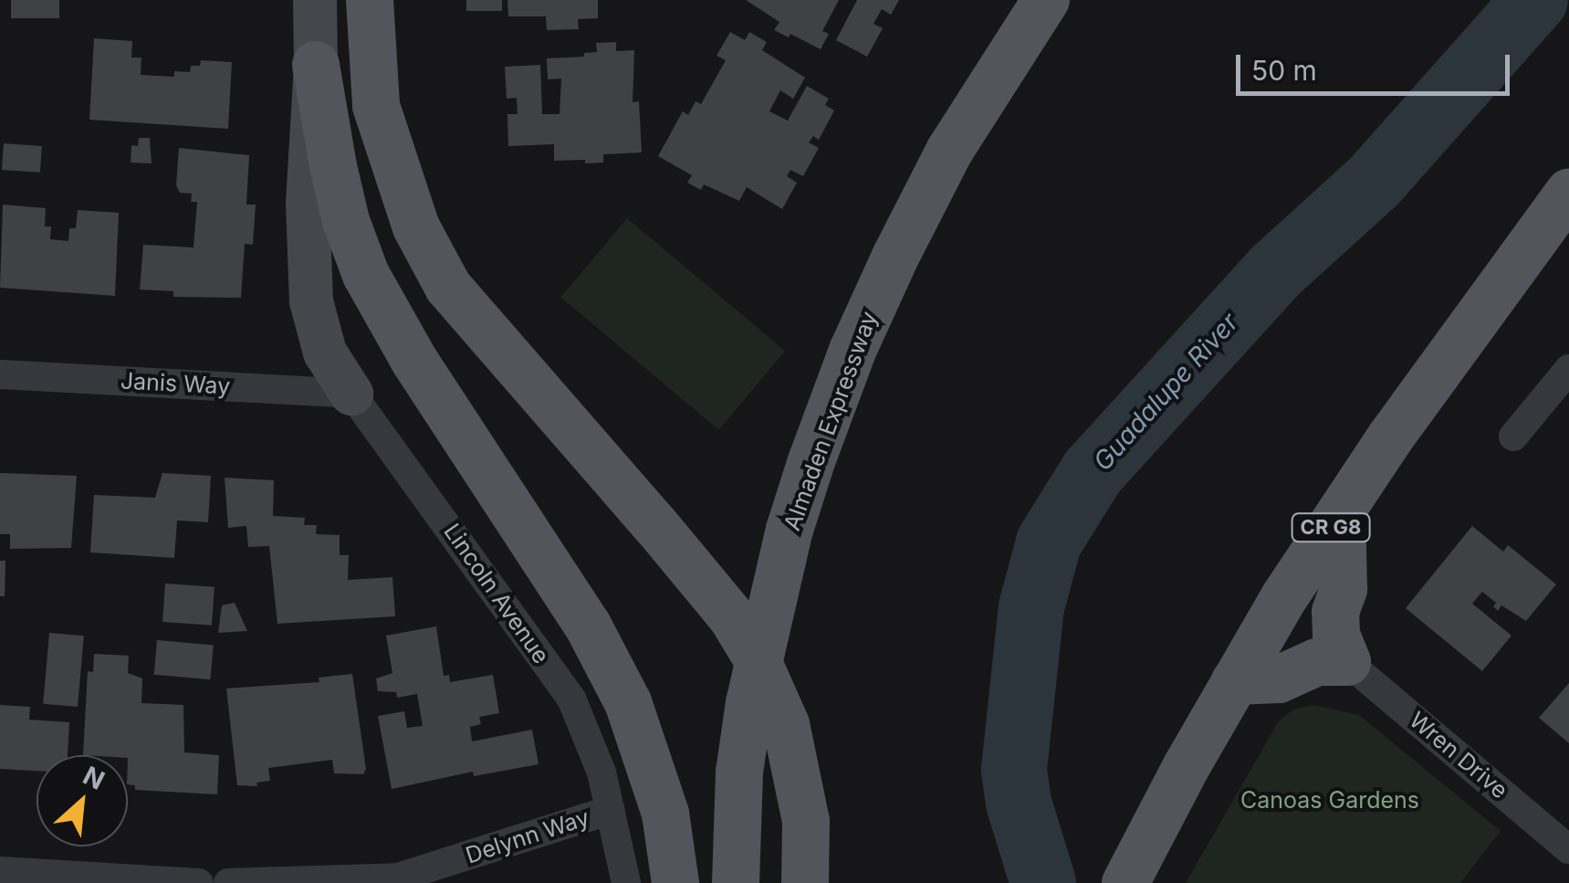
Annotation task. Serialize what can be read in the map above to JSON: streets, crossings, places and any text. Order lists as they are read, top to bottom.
{
  "streets": {
    "main road": ["Almaden Expressway", "CR G8"],
    "street": [
      "Janis Way",
      "Lincoln Avenue",
      "Wren Drive",
      "Delynn Way"
    ]
  },
  "crossings": [
    ["Janis Way", "Lincoln Avenue"],
    ["Lincoln Avenue", "Delynn Way"]
  ],
  "water": ["Guadalupe River"],
  "parks": ["Canoas Gardens"],
  "scale_bar": "50 m",
  "north": "top right"
}
